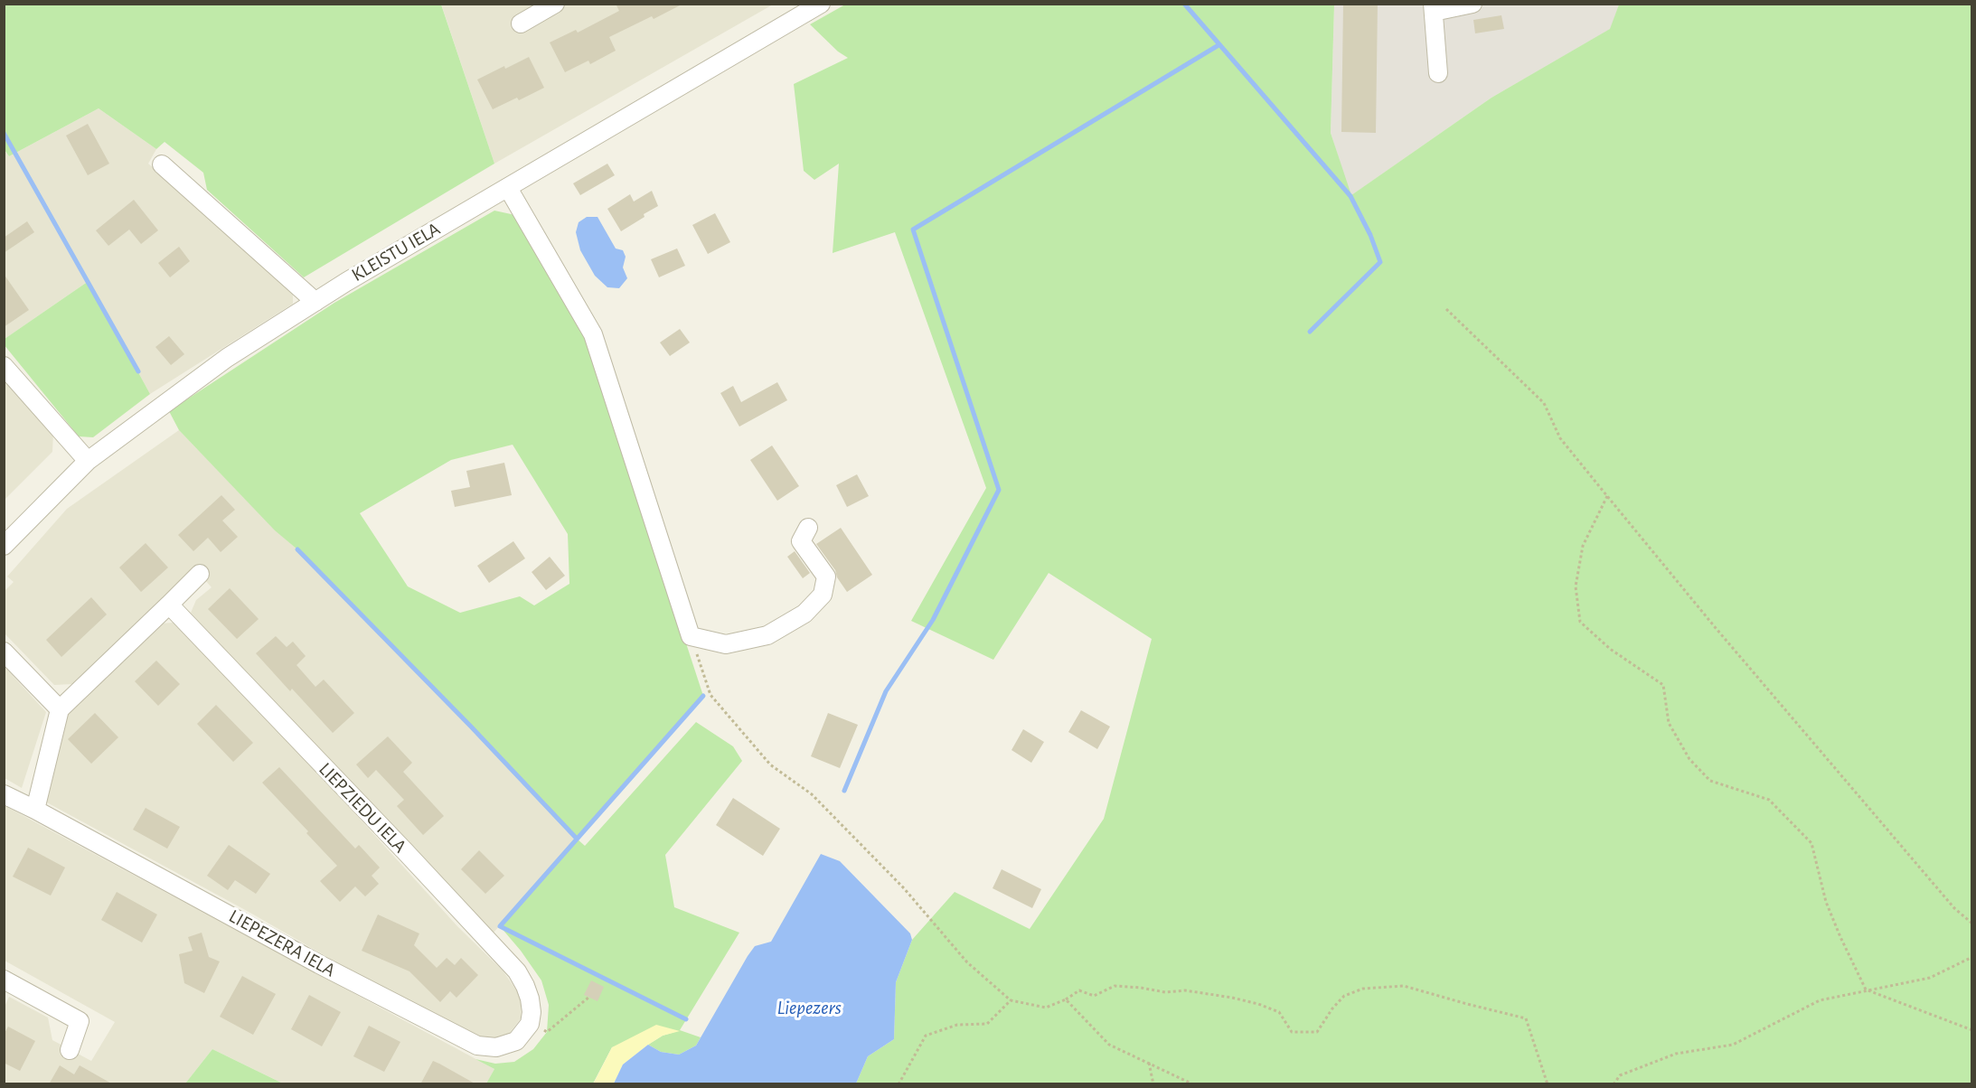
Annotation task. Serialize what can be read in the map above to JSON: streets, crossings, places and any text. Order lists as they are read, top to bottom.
{
  "streets": {
    "street": ["KLEISTU IELA", "LIEPZIEDU IELA", "LIEPEZERA IELA"]
  },
  "crossings": [
    ["LIEPZIEDU IELA", "LIEPEZERA IELA"]
  ],
  "water": ["Liepezers"]
}
